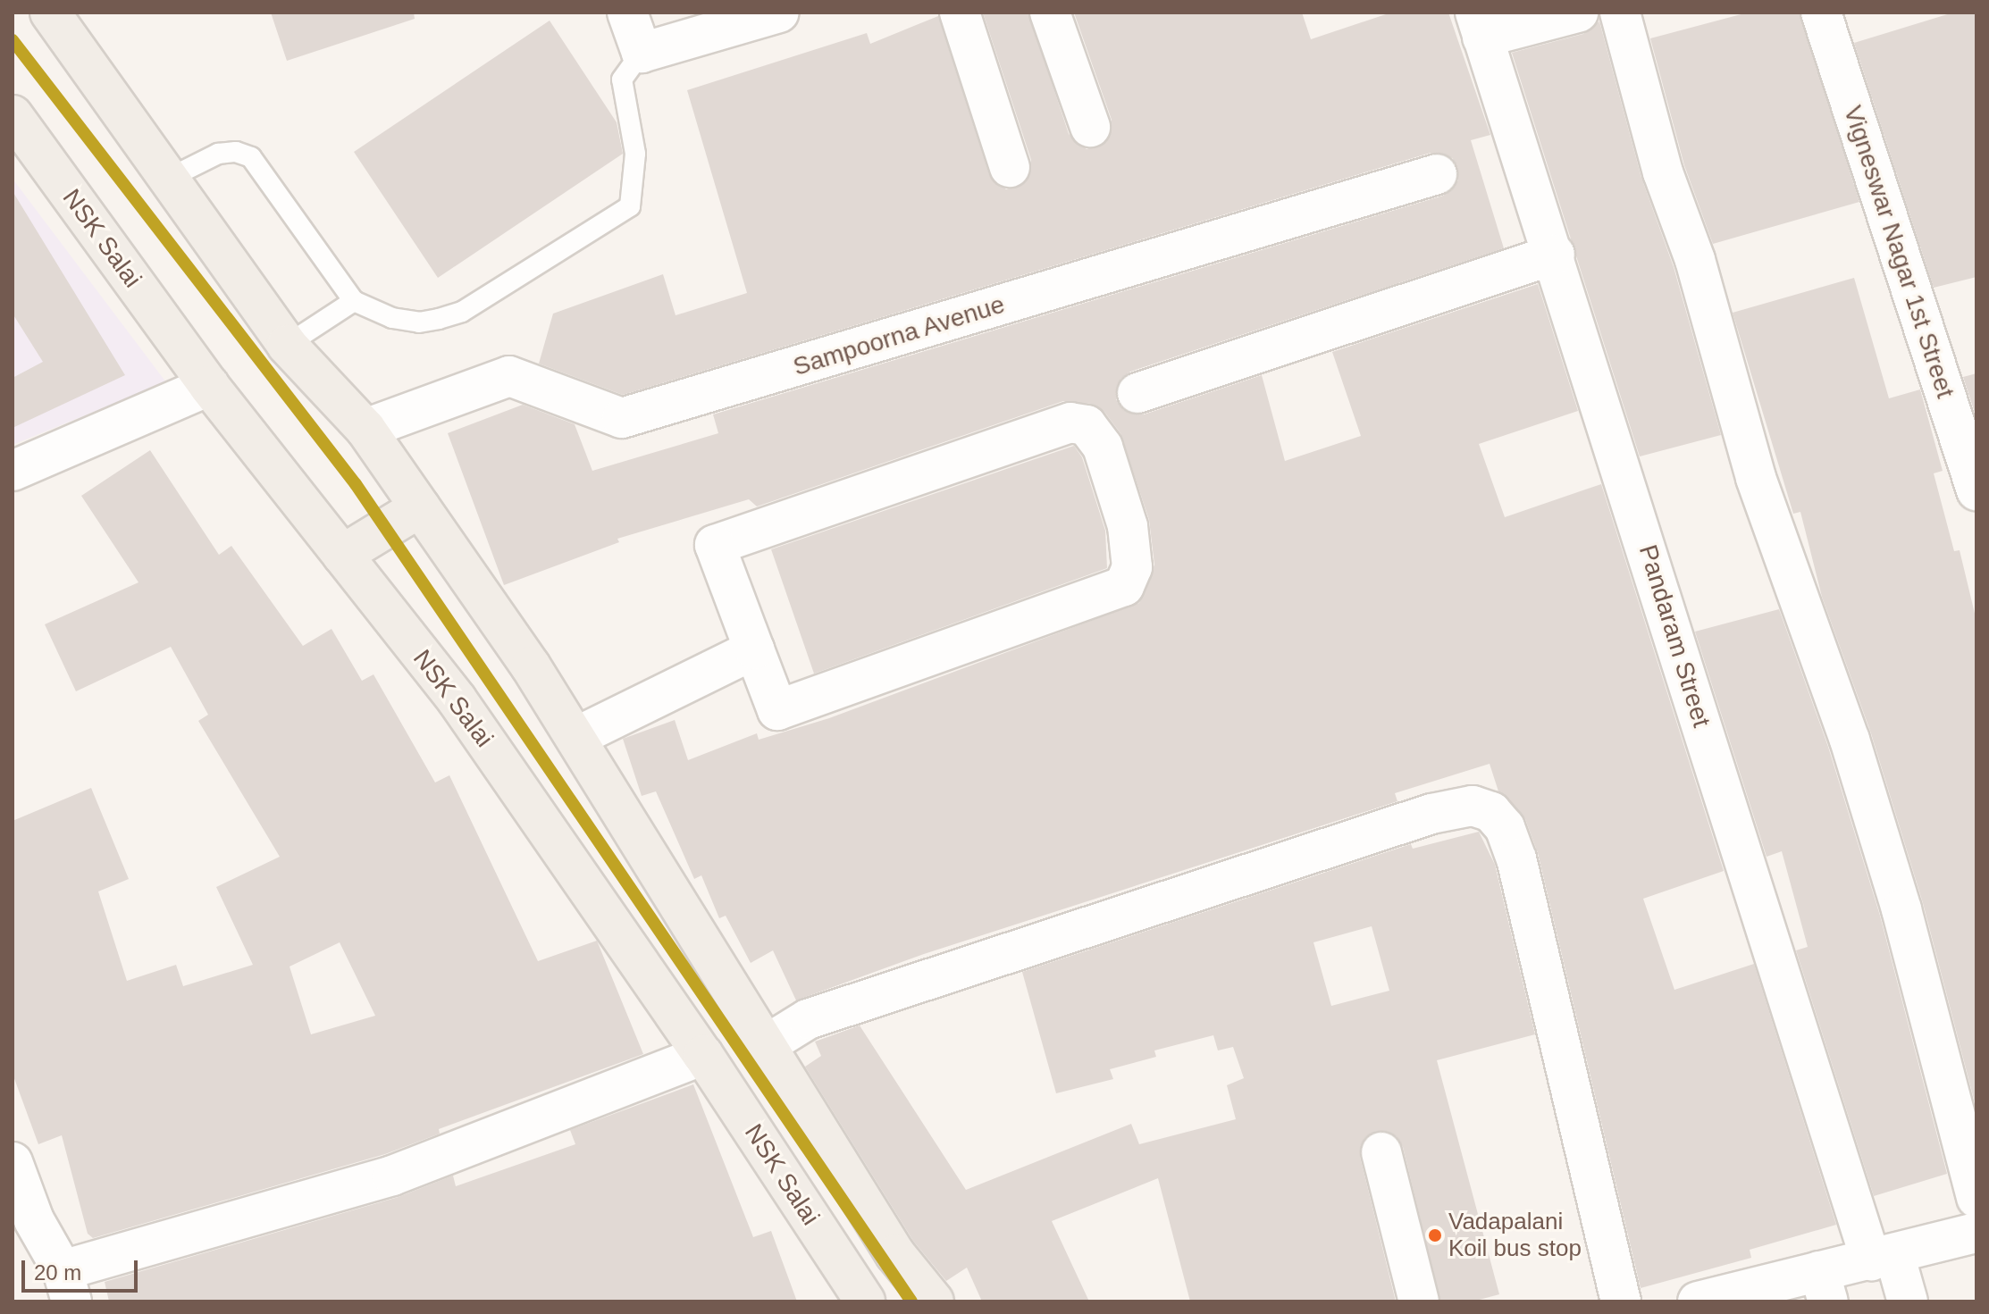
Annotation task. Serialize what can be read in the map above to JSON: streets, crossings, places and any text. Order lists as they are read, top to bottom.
{
  "streets": {
    "main road": ["NSK Salai"],
    "street": ["Vigneswar Nagar 1st Street", "Sampoorna Avenue", "Pandaram Street"]
  },
  "places": ["Vadapalani Koil bus stop"],
  "scale_bar": "20 m"
}
